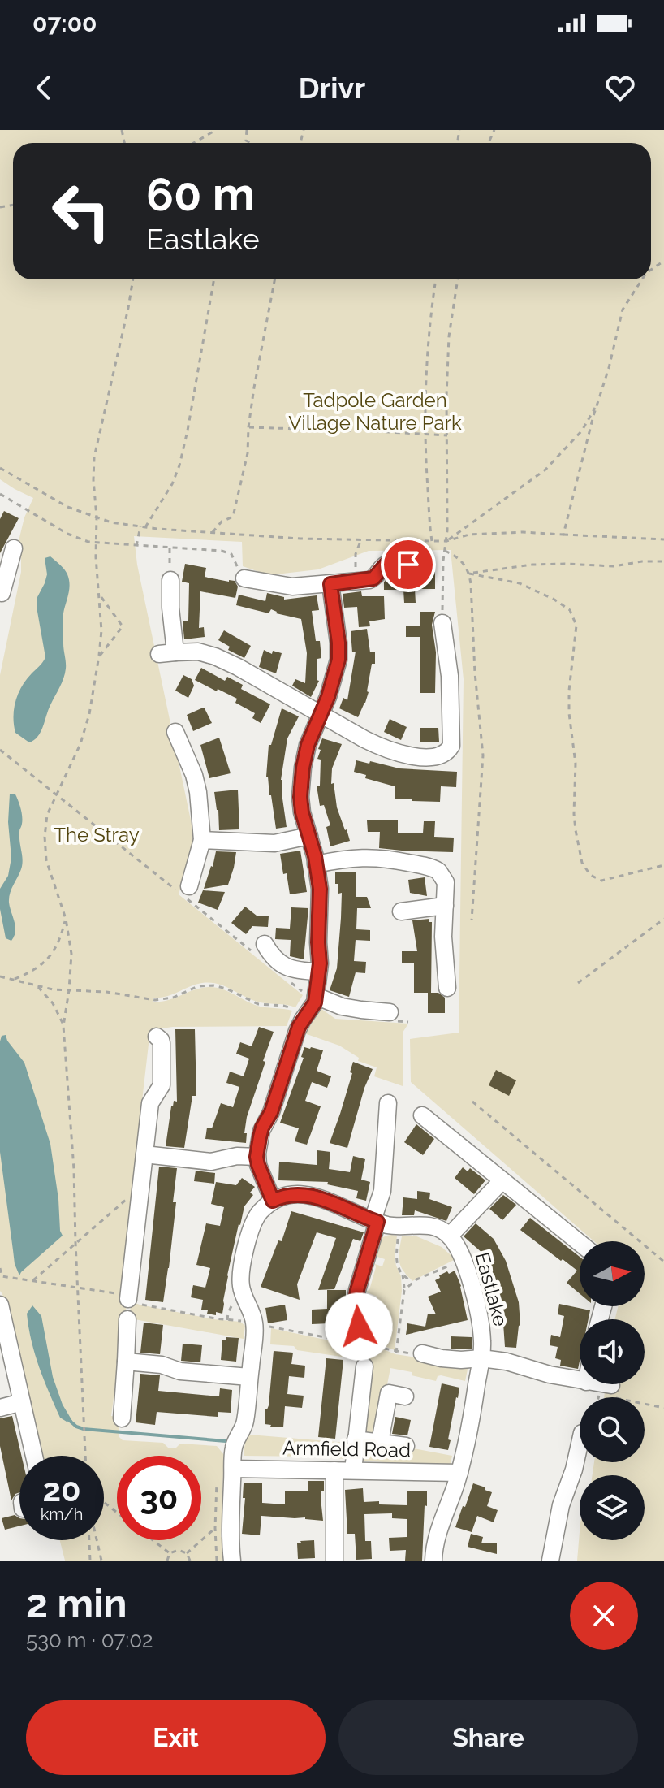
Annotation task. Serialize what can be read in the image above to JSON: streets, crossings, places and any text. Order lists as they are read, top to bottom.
{
  "streets": {
    "street": ["Eastlake", "Armfield Road"]
  },
  "crossings": [
    ["Eastlake", "Armfield Road"]
  ],
  "parks": ["Tadpole Garden Village Nature Park", "The Stray"],
  "north": "right",
  "page": {
    "status": "07:00",
    "header": "Drivr",
    "turn": ["60 m", "Eastlake"],
    "speed": "20 km/h",
    "limit": "30",
    "heading": ["2 min", "530 m · 07:02"],
    "buttons": ["Exit", "Share"]
  }
}
